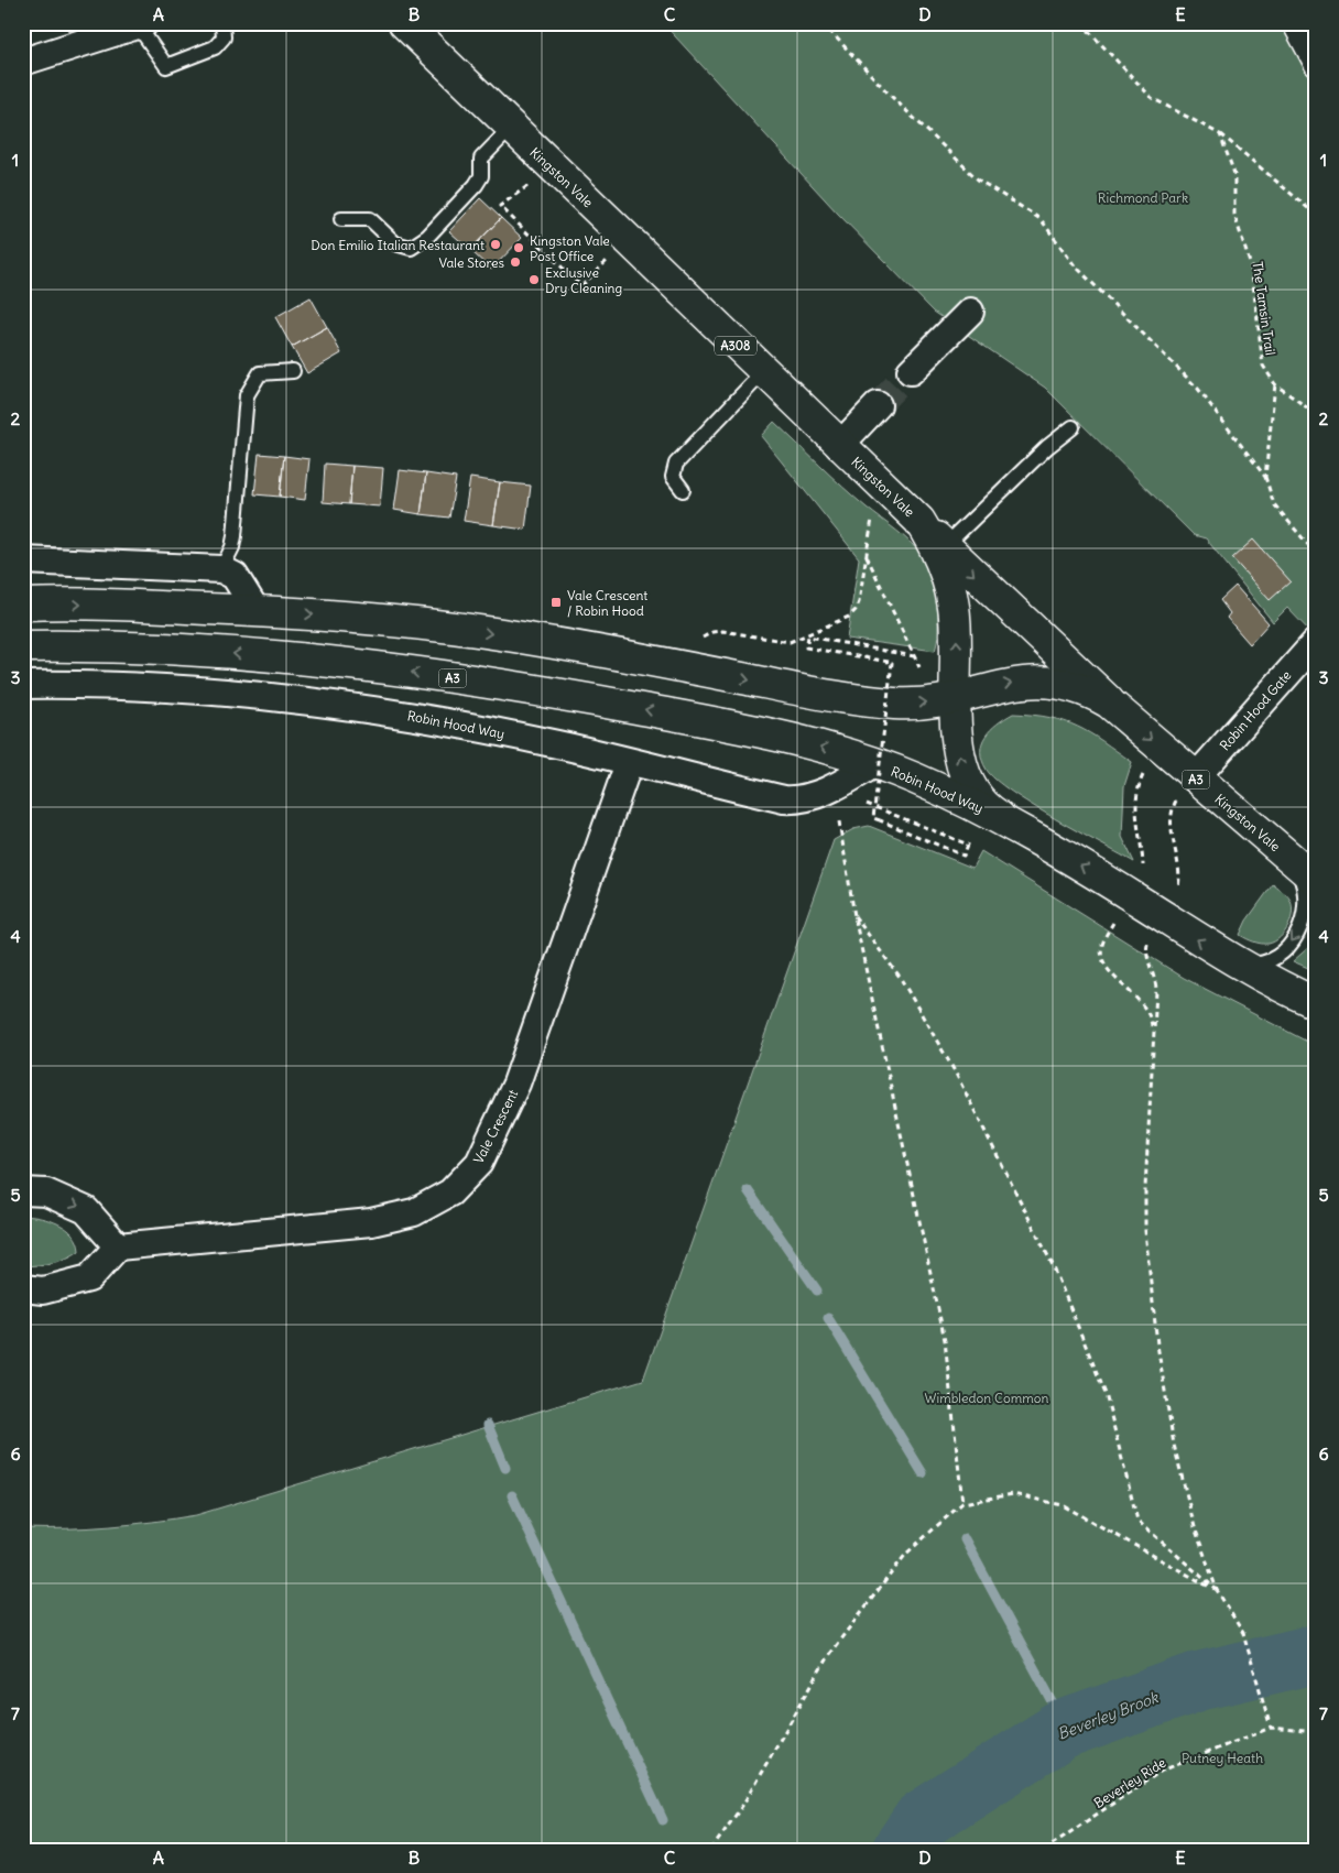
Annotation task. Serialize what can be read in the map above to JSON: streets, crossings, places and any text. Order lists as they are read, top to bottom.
{
  "streets": {
    "main road": [
      "Kingston Vale",
      "A308",
      "A3",
      "Robin Hood Way"
    ],
    "street": ["Robin Hood Gate", "Vale Crescent"],
    "path": ["The Tamsin Trail", "Beverley Ride"]
  },
  "crossings": [
    ["Kingston Vale", "A308"],
    ["Kingston Vale", "A3"],
    ["Kingston Vale", "Robin Hood Gate"],
    ["A3", "Robin Hood Way"],
    ["Robin Hood Way", "Vale Crescent"]
  ],
  "water": ["Beverley Brook"],
  "parks": ["Richmond Park", "Wimbledon Common", "Putney Heath"],
  "places": {
    "other": [
      "Don Emilio Italian Restaurant",
      "Kingston Vale Post Office",
      "Vale Stores",
      "Exclusive Dry Cleaning"
    ],
    "transit": ["Vale Crescent / Robin Hood"]
  },
  "grid": {
    "columns": [
      "A",
      "B",
      "C",
      "D",
      "E"
    ],
    "rows": [
      "1",
      "2",
      "3",
      "4",
      "5",
      "6",
      "7"
    ]
  }
}
